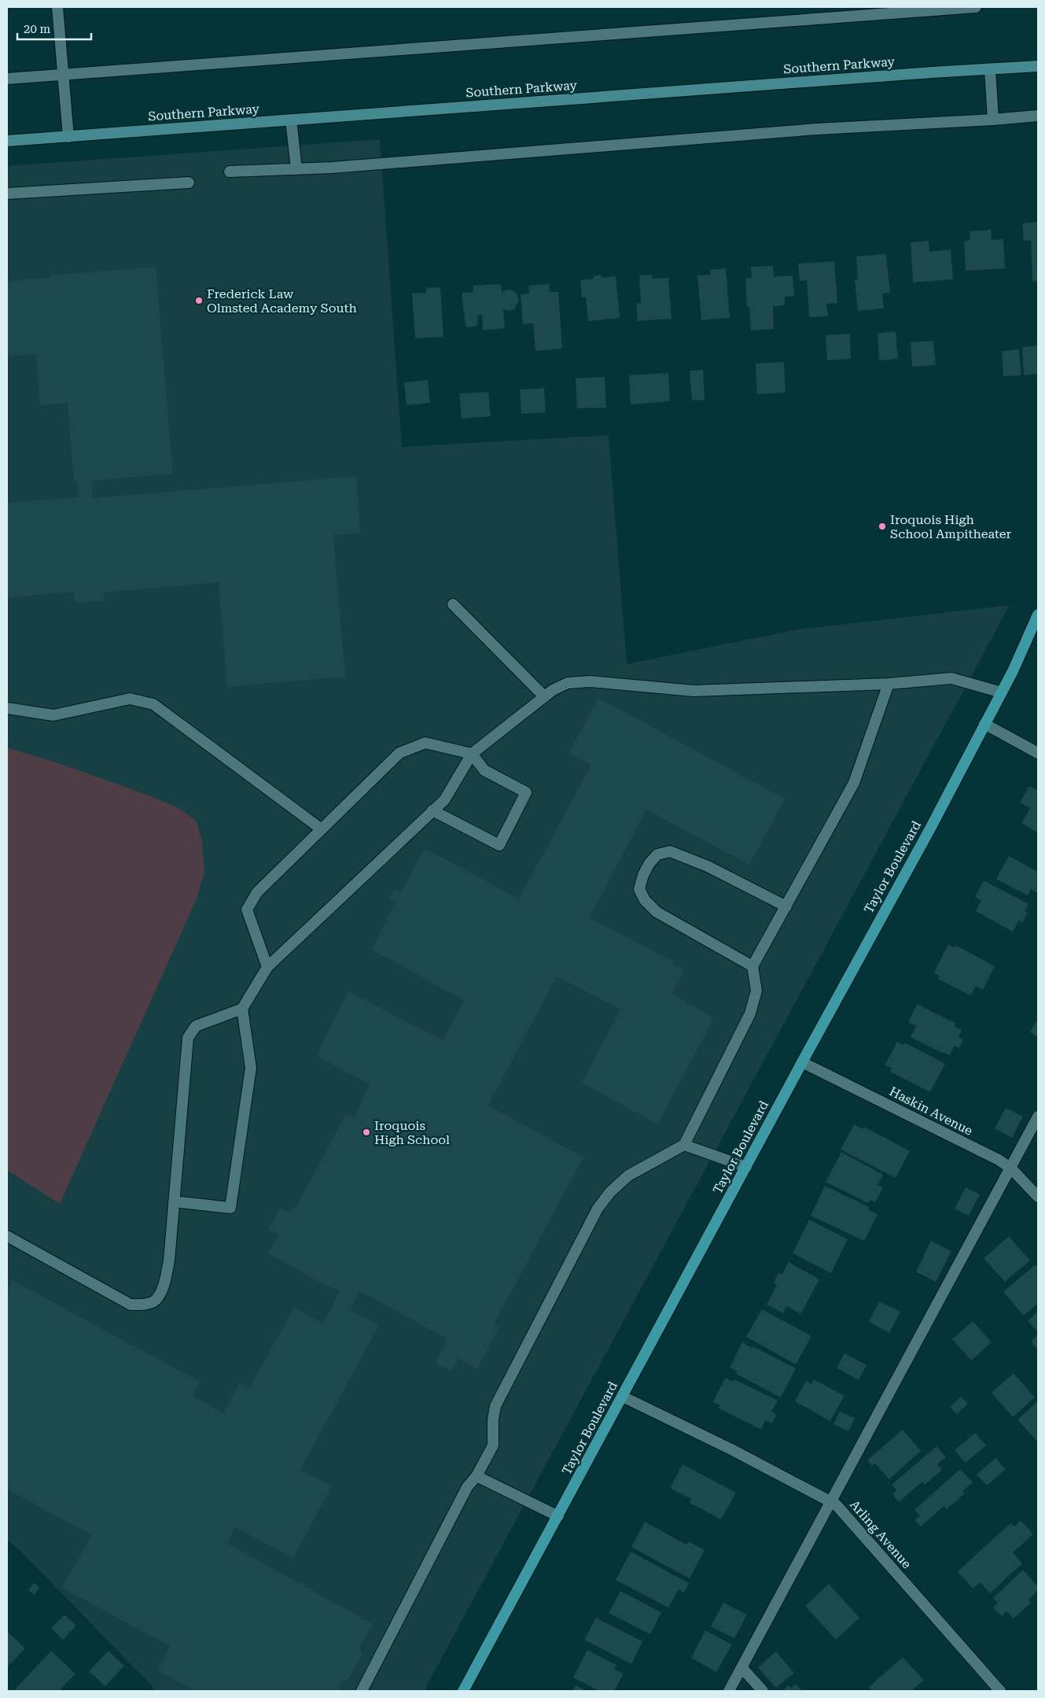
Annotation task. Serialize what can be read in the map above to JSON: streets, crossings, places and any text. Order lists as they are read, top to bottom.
{
  "streets": {
    "main road": ["Southern Parkway", "Taylor Boulevard"],
    "street": ["Haskin Avenue", "Arling Avenue"]
  },
  "crossings": [
    ["Taylor Boulevard", "Haskin Avenue"],
    ["Taylor Boulevard", "Arling Avenue"]
  ],
  "places": ["Frederick Law Olmsted Academy South", "Iroquois High School Ampitheater", "Iroquois High School"],
  "scale_bar": "20 m"
}
